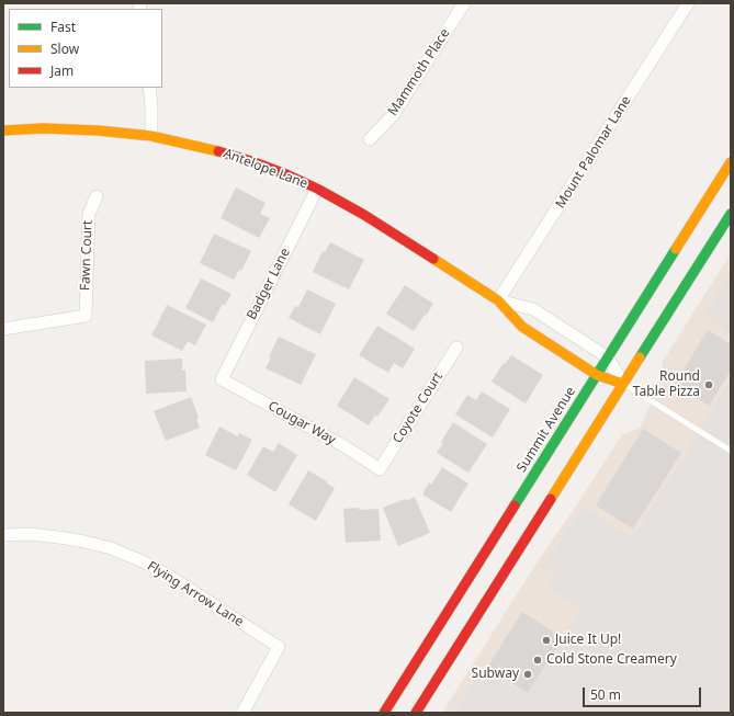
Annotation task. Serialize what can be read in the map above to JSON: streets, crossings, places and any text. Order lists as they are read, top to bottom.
{
  "streets": {
    "street": [
      "Mammoth Place",
      "Mount Palomar Lane",
      "Antelope Lane",
      "Fawn Court",
      "Badger Lane",
      "Coyote Court",
      "Cougar Way",
      "Summit Avenue",
      "Flying Arrow Lane"
    ]
  },
  "crossings": [
    ["Mount Palomar Lane", "Antelope Lane"],
    ["Antelope Lane", "Badger Lane"],
    ["Antelope Lane", "Summit Avenue"],
    ["Badger Lane", "Cougar Way"],
    ["Coyote Court", "Cougar Way"]
  ],
  "places": [
    "Round Table Pizza",
    "Juice It Up!",
    "Cold Stone Creamery",
    "Subway"
  ],
  "legend": ["Fast", "Slow", "Jam"],
  "scale_bar": "50 m"
}
